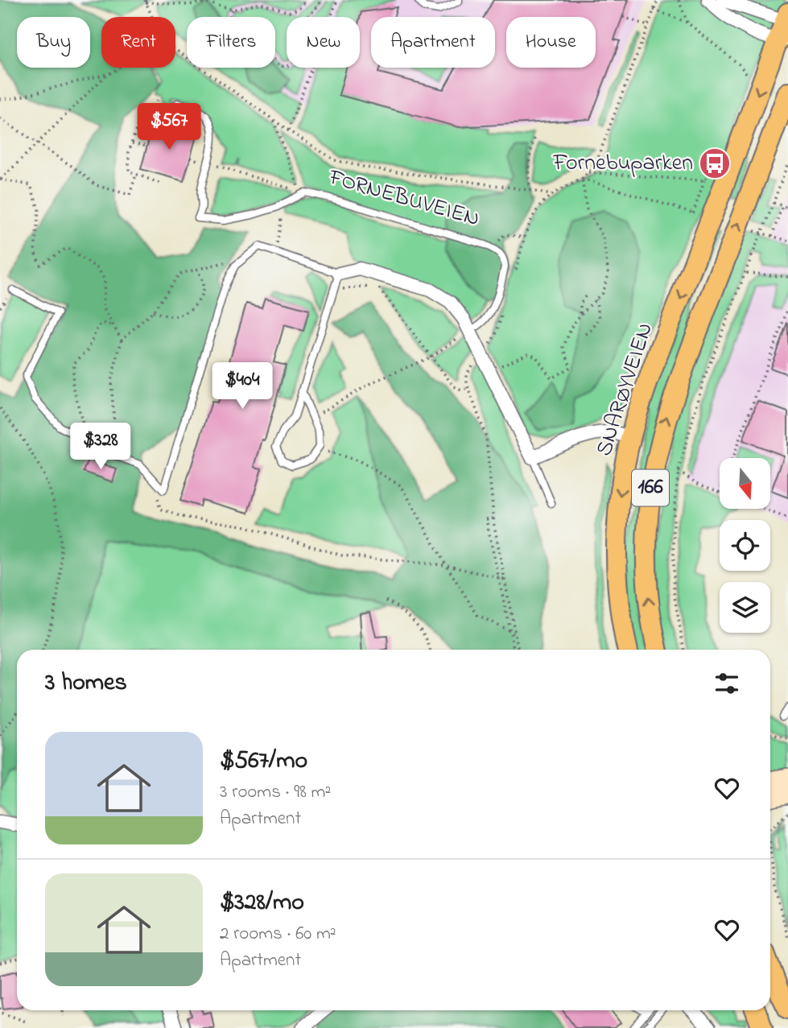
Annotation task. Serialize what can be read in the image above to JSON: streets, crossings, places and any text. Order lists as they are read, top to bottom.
{
  "streets": {
    "main road": ["SNARØYVEIEN", "166"],
    "lane": ["FORNEBUVEIEN"]
  },
  "places": {
    "bus stop": ["Fornebuparken"]
  },
  "north": "bottom",
  "page": {
    "chip": [
      "Buy",
      "Rent",
      "Filters",
      "New",
      "Apartment",
      "House"
    ],
    "price": ["$567", "$404", "$328"],
    "heading": "3 homes",
    "list": [
      {
        "name": "$567/mo",
        "note": "3 rooms · 98 m² · Apartment"
      },
      {
        "name": "$328/mo",
        "note": "2 rooms · 60 m² · Apartment"
      }
    ]
  }
}
